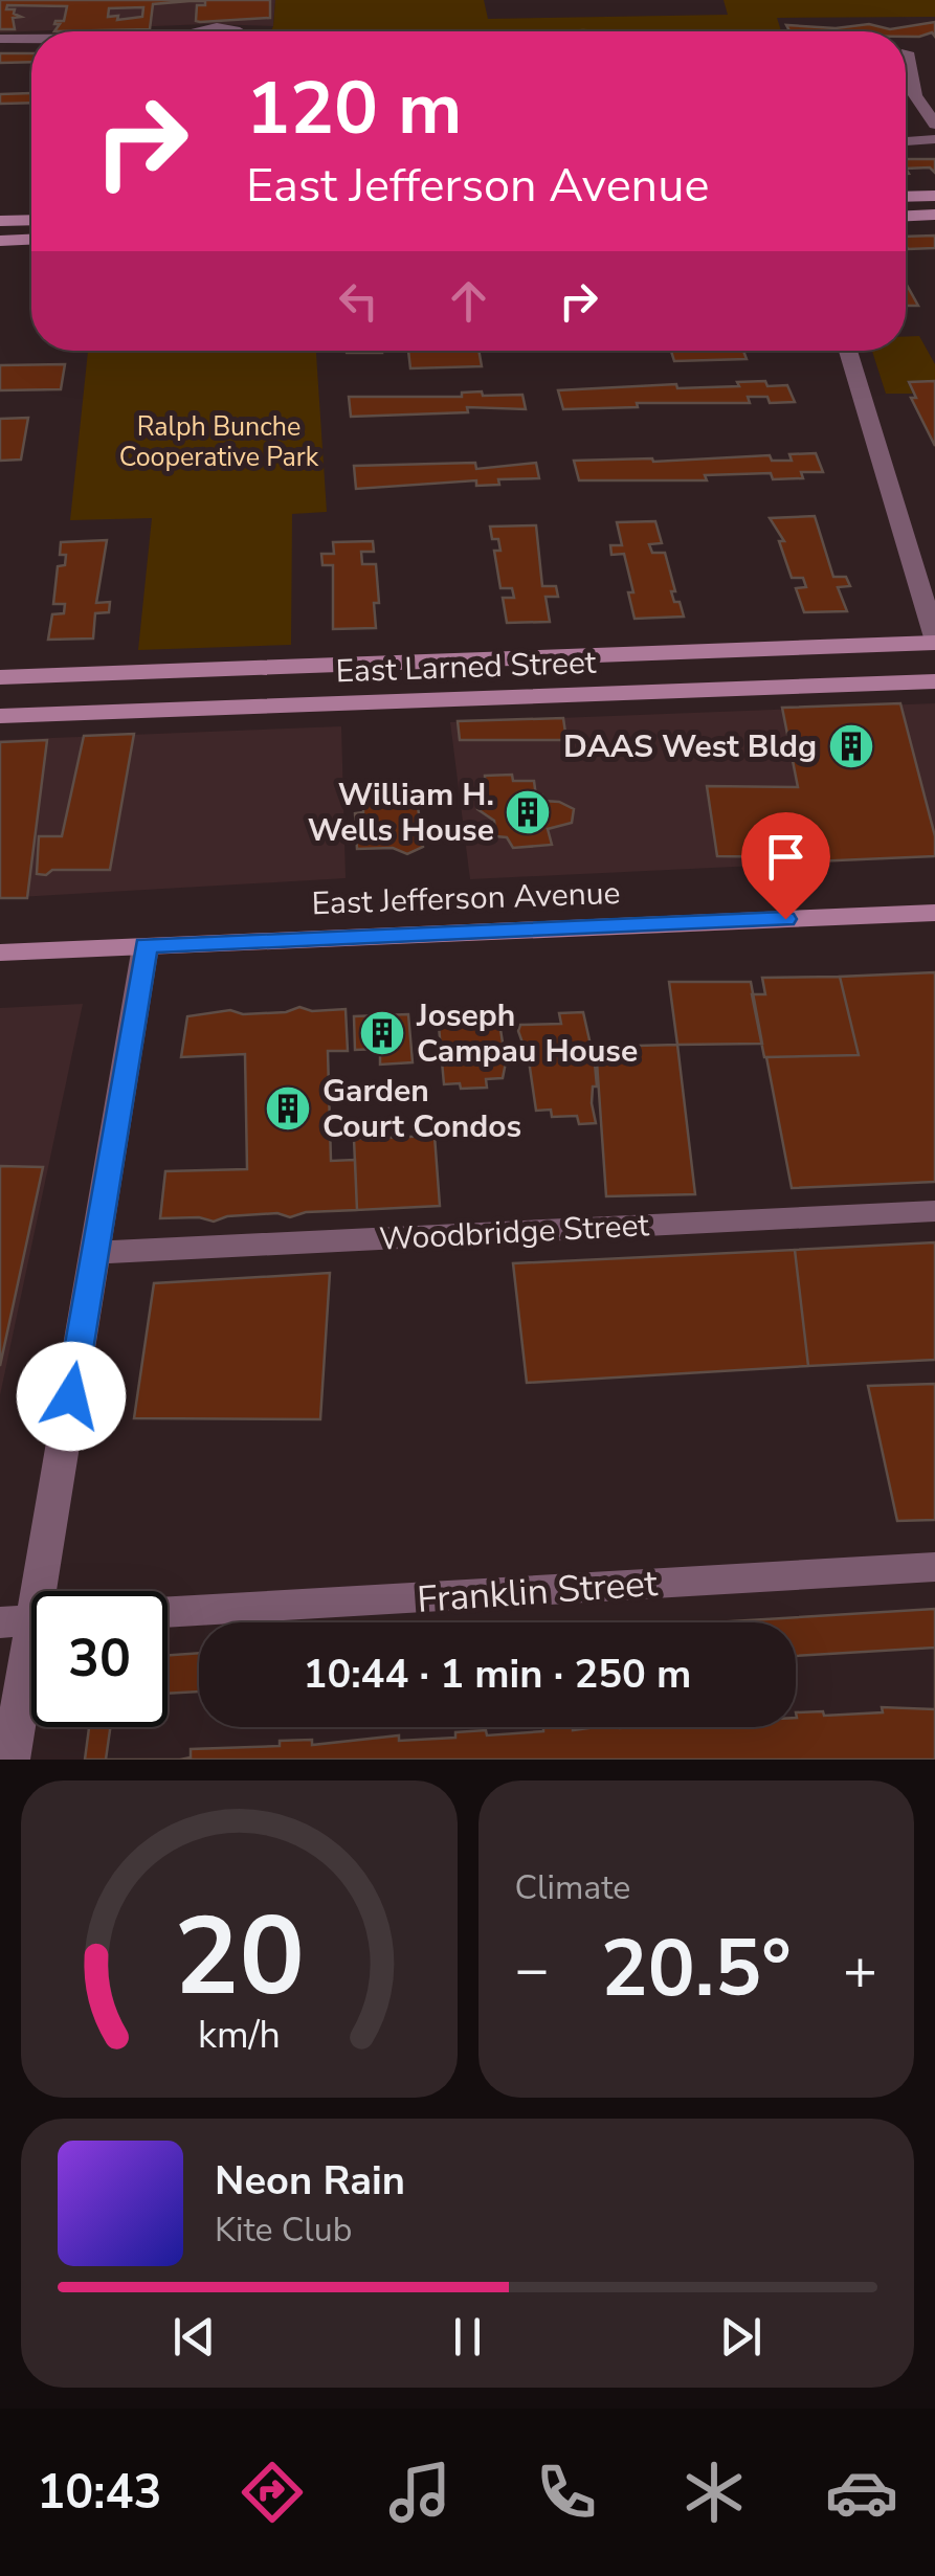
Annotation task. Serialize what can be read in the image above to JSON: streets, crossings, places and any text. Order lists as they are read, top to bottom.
{
  "streets": {
    "street": [
      "East Larned Street",
      "East Jefferson Avenue",
      "Woodbridge Street",
      "Franklin Street"
    ]
  },
  "parks": ["Ralph Bunche Cooperative Park"],
  "places": {
    "building": [
      "DAAS West Bldg",
      "William H. Wells House",
      "Joseph Campau House",
      "Garden Court Condos"
    ]
  },
  "page": {
    "turn": ["120 m", "East Jefferson Avenue"],
    "limit": "30",
    "trip": "10:44 · 1 min · 250 m",
    "tile": "Climate",
    "heat": ["−", "20.5°", "+"],
    "song": ["Neon Rain", "Kite Club"],
    "tabs": "10:43",
    "gauge": ["20", "km/h"]
  }
}
